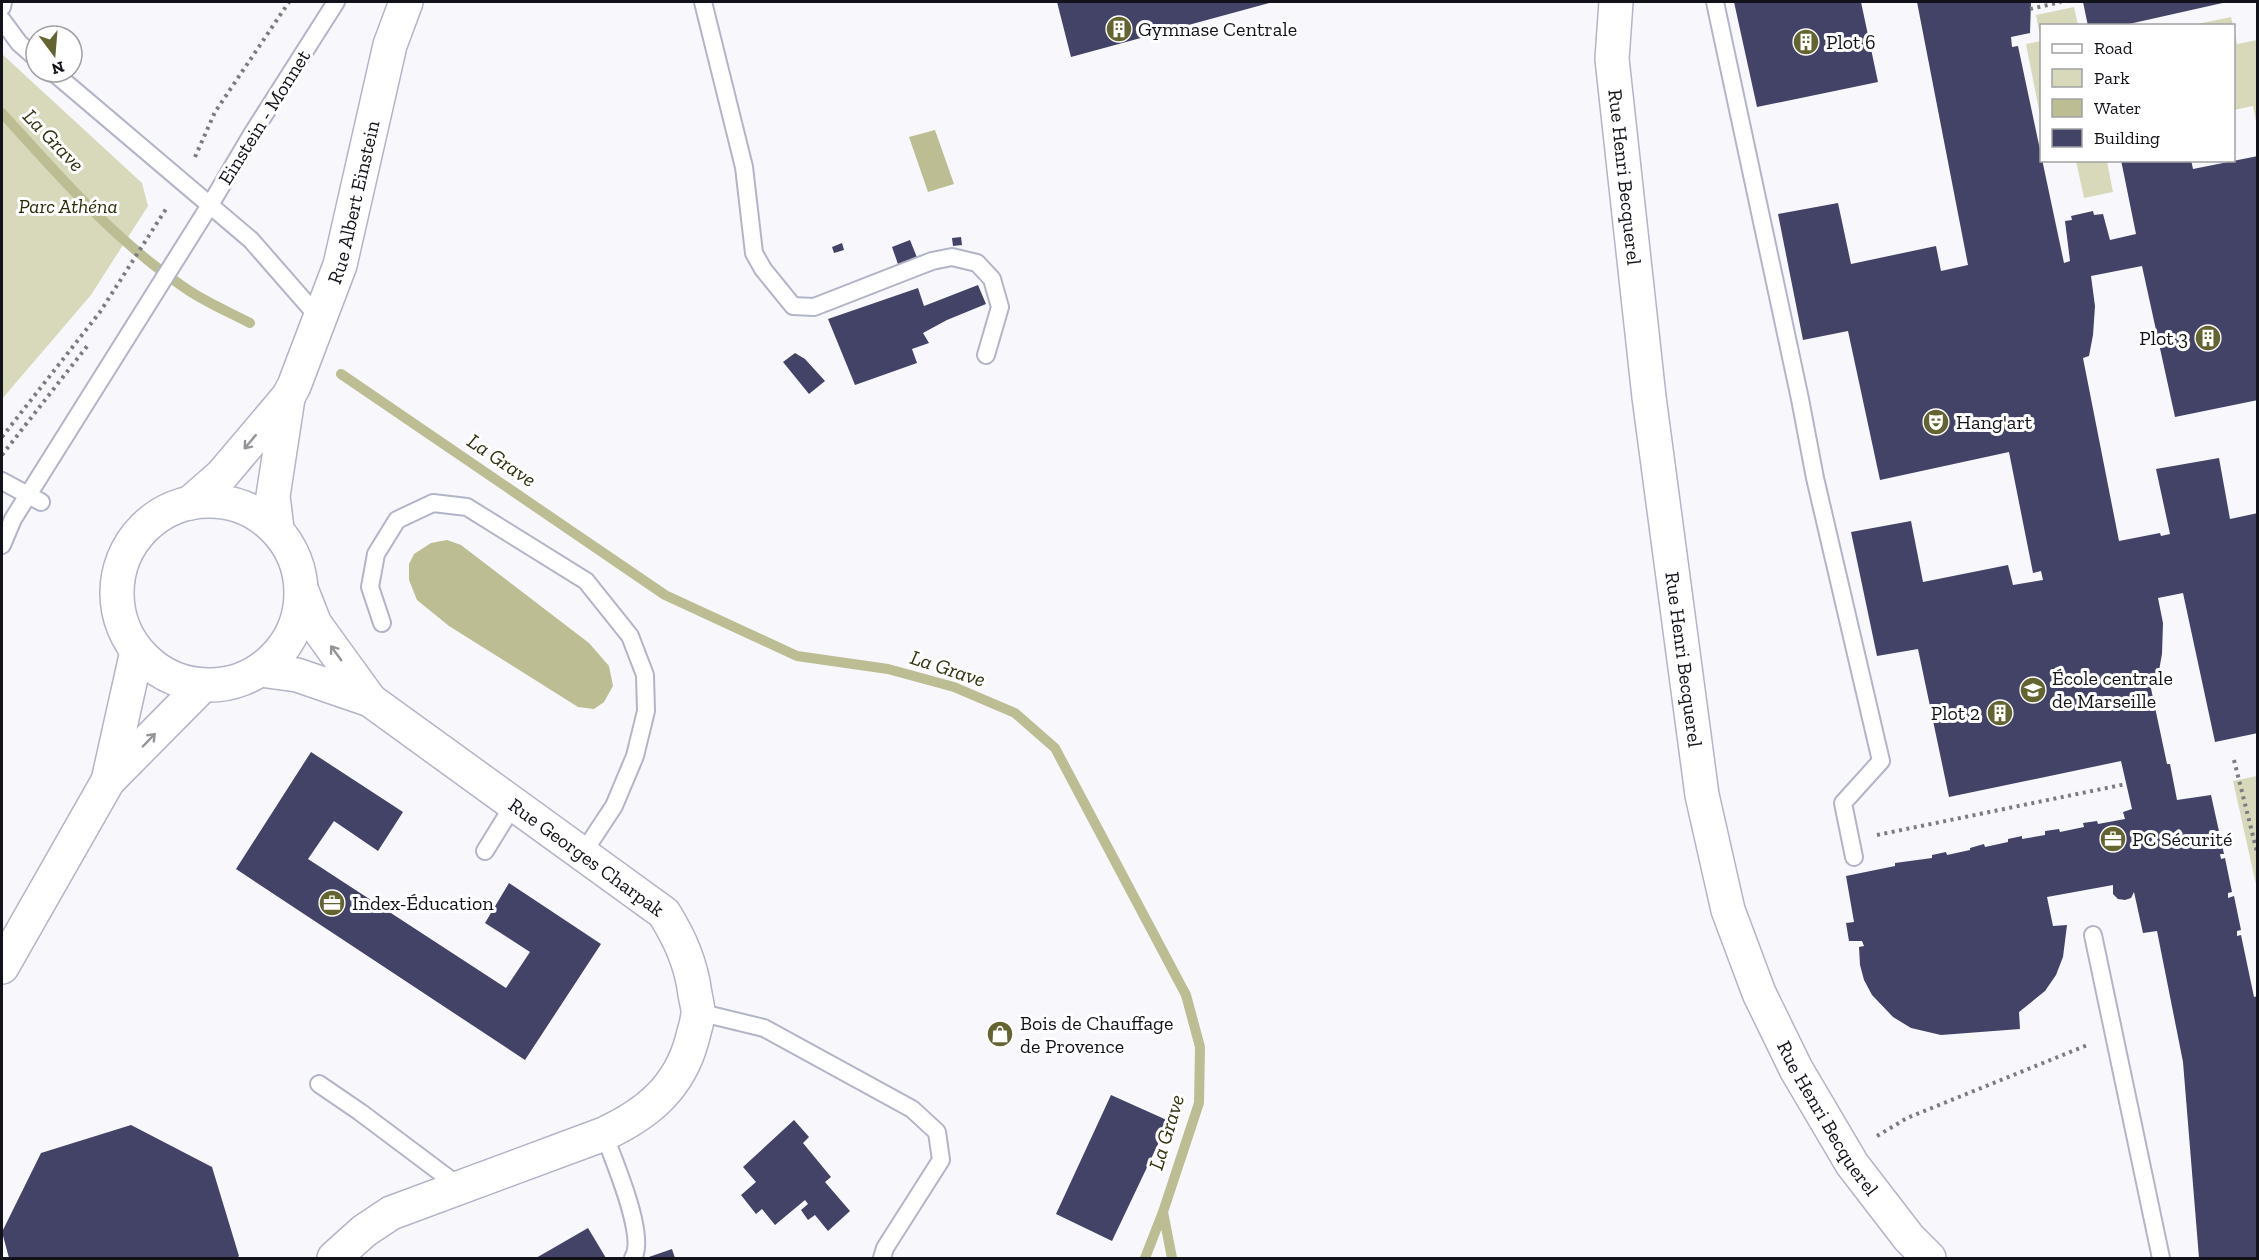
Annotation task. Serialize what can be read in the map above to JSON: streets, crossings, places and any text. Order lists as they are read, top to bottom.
{
  "streets": {
    "street": ["Rue Henri Becquerel", "Rue Albert Einstein", "Rue Georges Charpak"],
    "lane": ["Einstein - Monnet"]
  },
  "water": ["La Grave"],
  "parks": ["Parc Athéna"],
  "places": {
    "building": [
      "Gymnase Centrale",
      "Plot 6",
      "Plot 3",
      "Plot 2"
    ],
    "theatre": ["Hang'art"],
    "school or university": ["École centrale de Marseille"],
    "office": ["PC Sécurité", "Index-Éducation"],
    "shop": ["Bois de Chauffage de Provence"]
  },
  "legend": [
    "Road",
    "Park",
    "Water",
    "Building"
  ],
  "north": "bottom"
}
